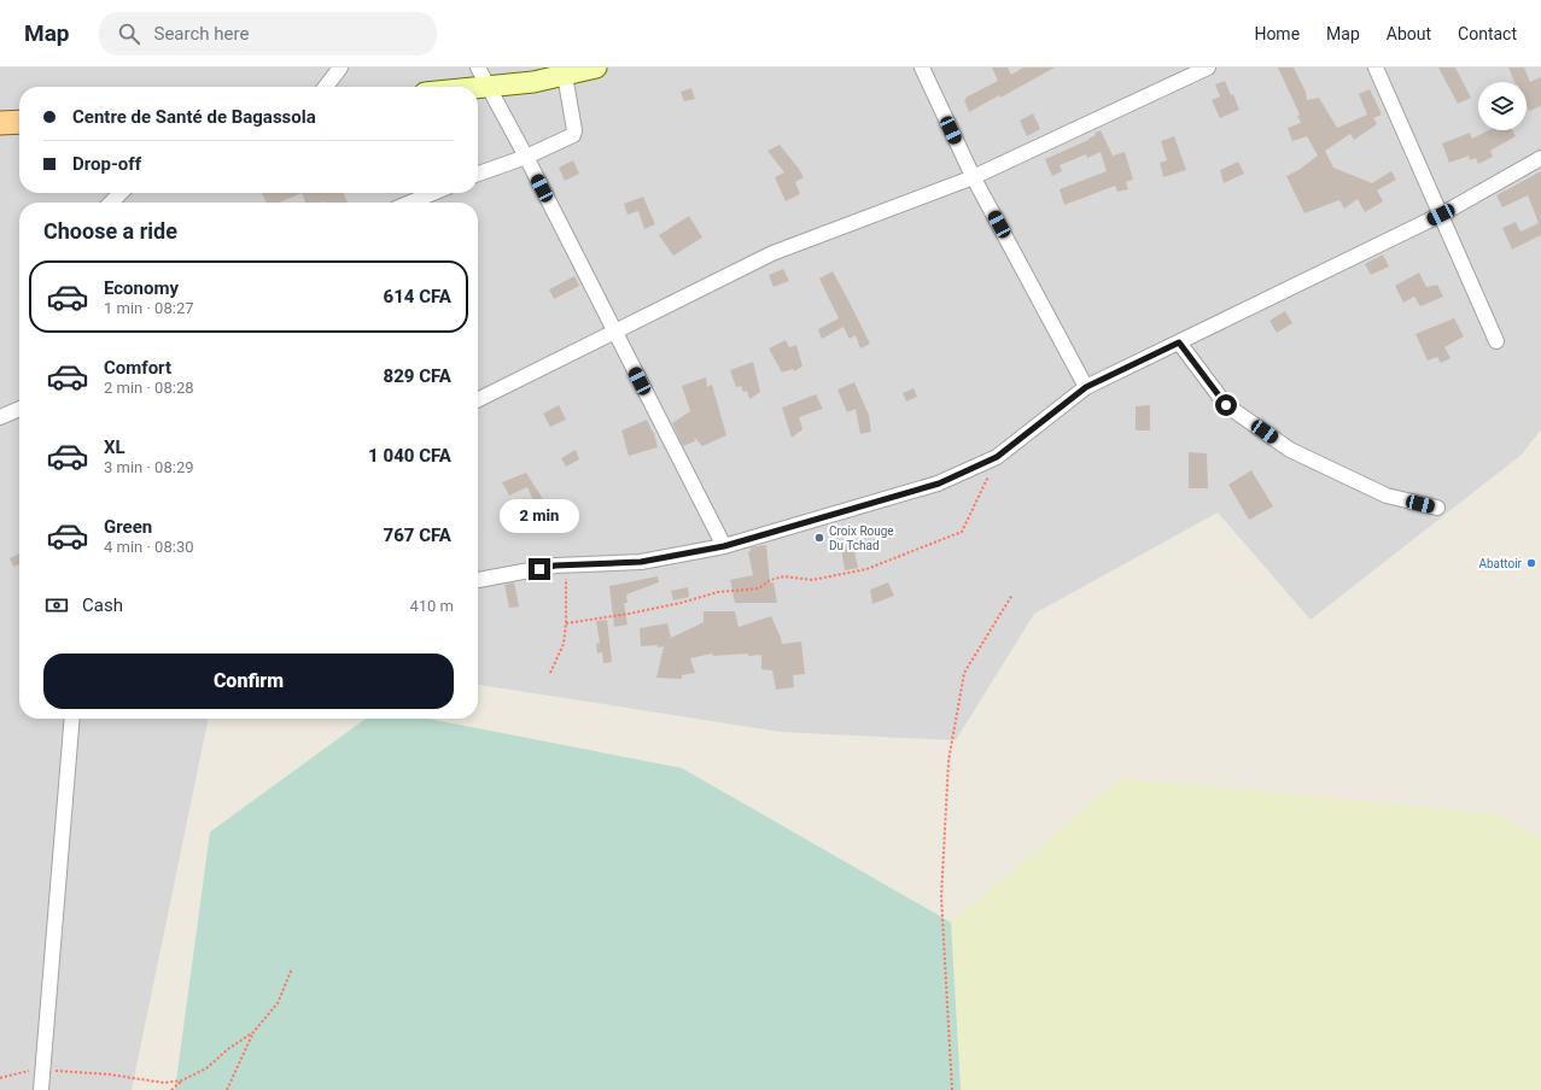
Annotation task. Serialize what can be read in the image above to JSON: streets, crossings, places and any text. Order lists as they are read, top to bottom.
{
  "places": ["Croix Rouge Du Tchad", "Abattoir"],
  "page": {
    "header": "Map",
    "search": "Search here",
    "nav": [
      "Home",
      "Map",
      "About",
      "Contact"
    ],
    "banner": ["Centre de Santé de Bagassola", "Drop-off"],
    "heading": "Choose a ride",
    "list": [
      {
        "name": "Economy",
        "note": "1 min · 08:27",
        "value": "614 CFA"
      },
      {
        "name": "Comfort",
        "note": "2 min · 08:28",
        "value": "829 CFA"
      },
      {
        "name": "XL",
        "note": "3 min · 08:29",
        "value": "1 040 CFA"
      },
      {
        "name": "Green",
        "note": "4 min · 08:30",
        "value": "767 CFA"
      }
    ],
    "bubble": "2 min",
    "pay": ["Cash", "410 m"],
    "buttons": "Confirm"
  }
}
